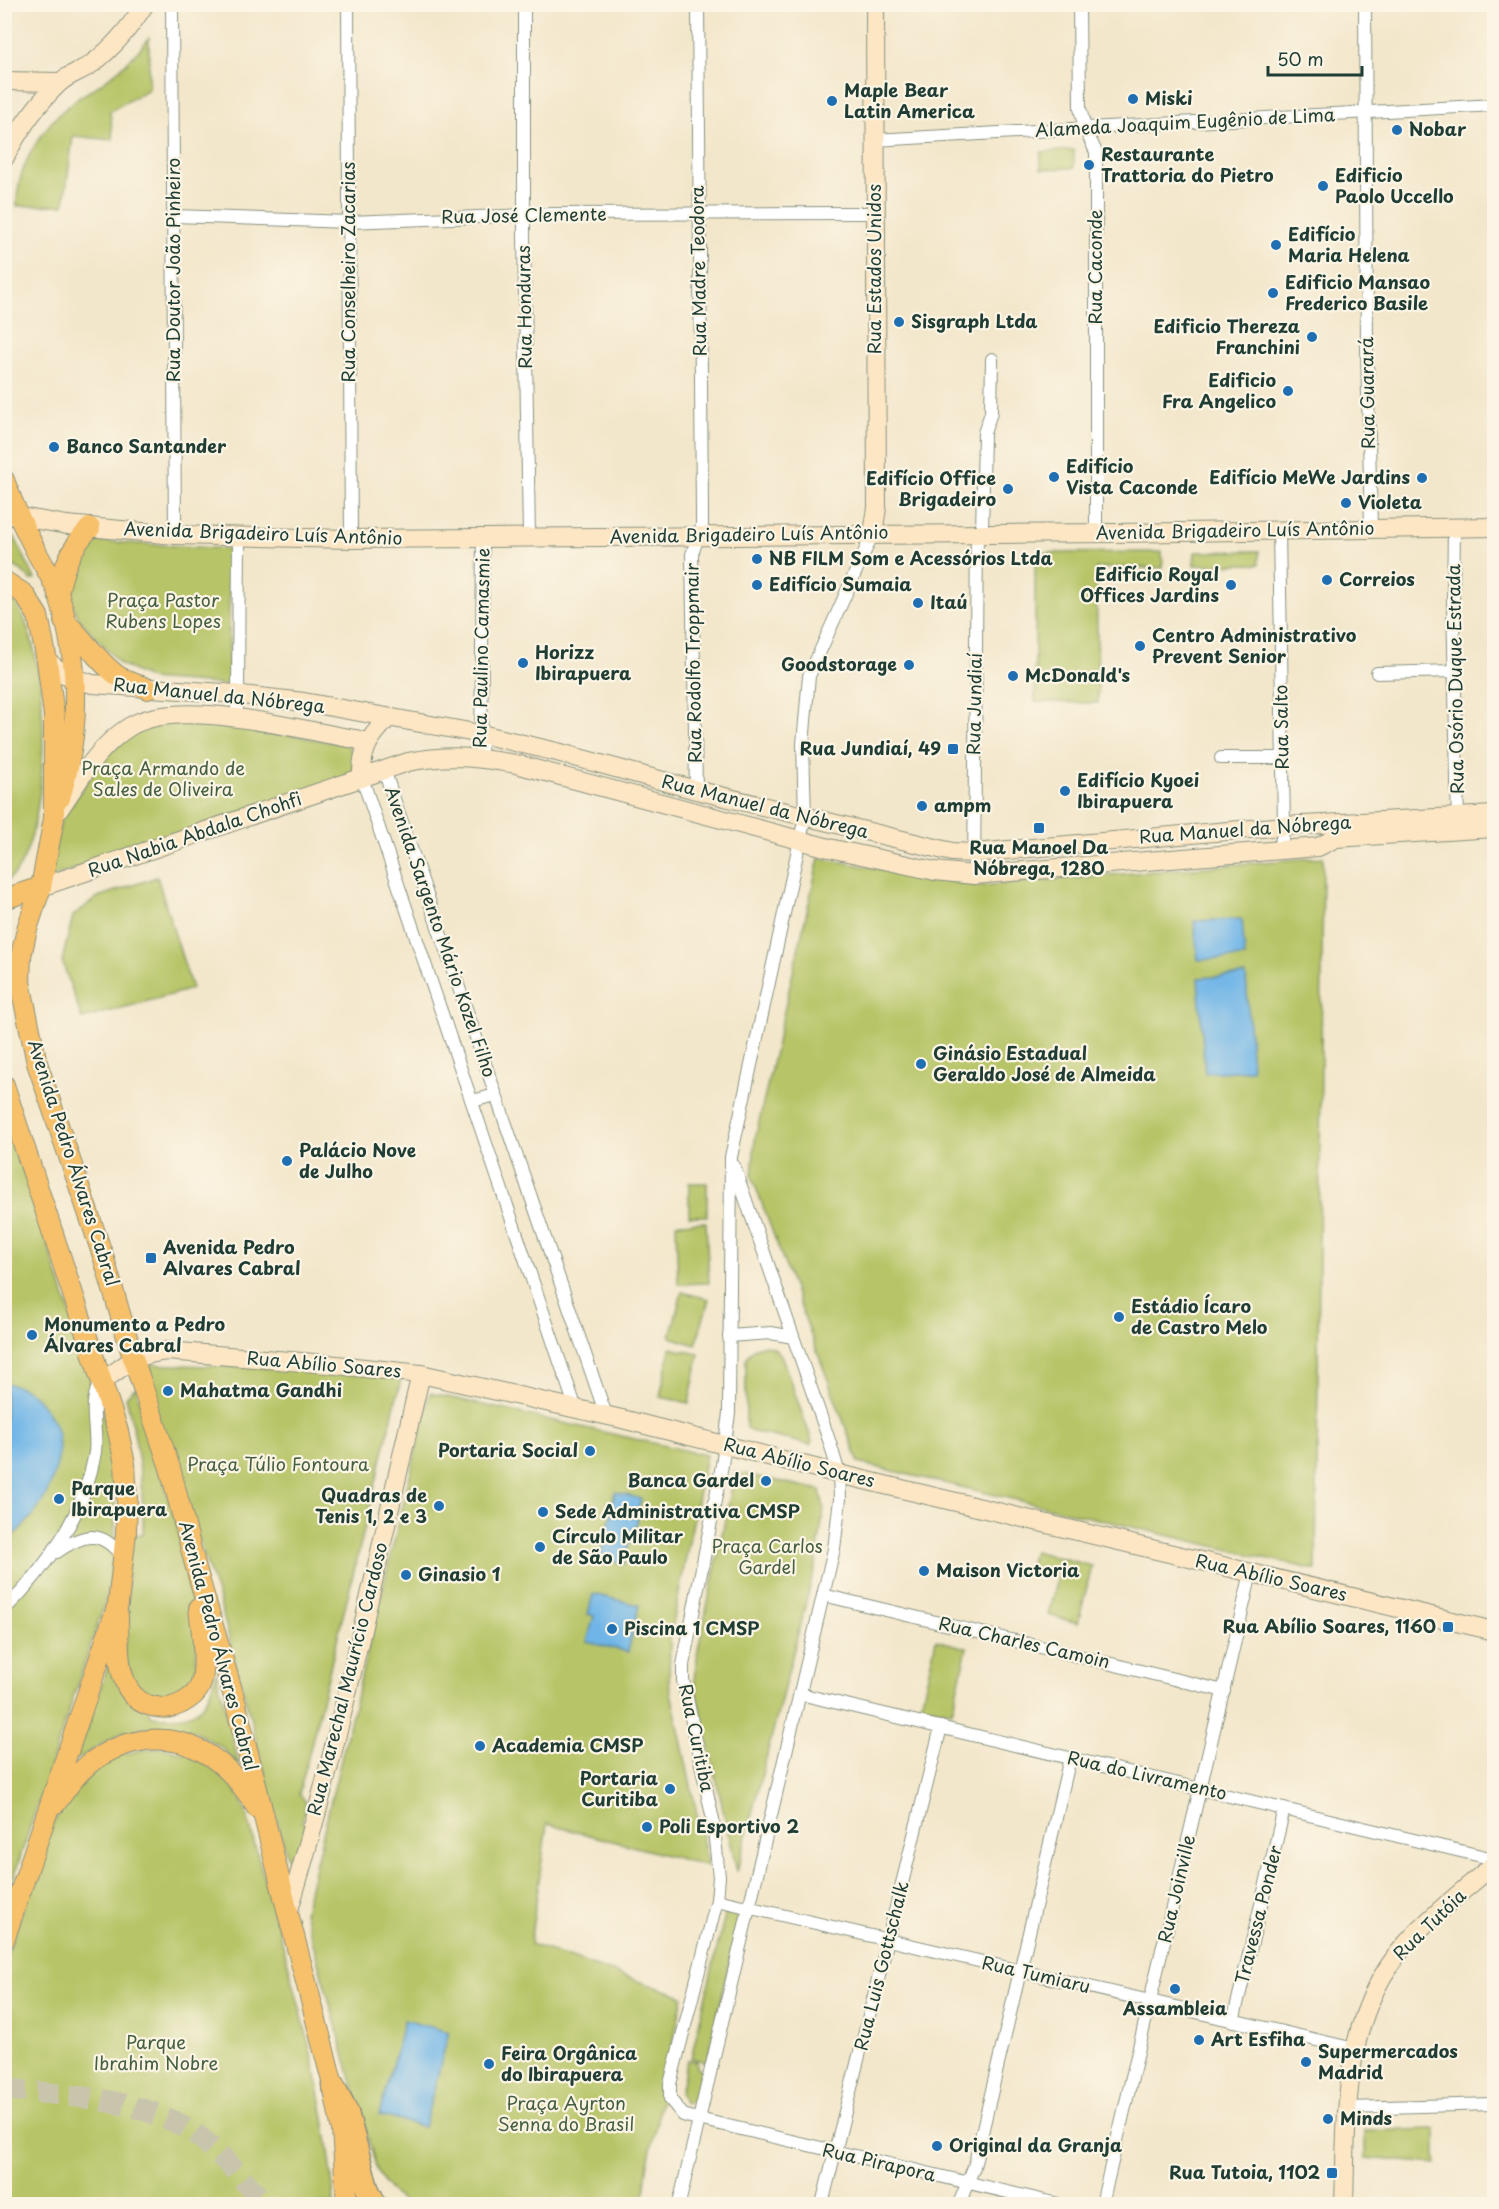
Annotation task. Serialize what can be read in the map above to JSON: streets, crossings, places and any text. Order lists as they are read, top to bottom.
{
  "streets": {
    "main road": ["Rua Nabia Abdala Chohfi", "Avenida Pedro Álvares Cabral"],
    "street": [
      "Alameda Joaquim Eugênio de Lima",
      "Rua José Clemente",
      "Rua Caconde",
      "Rua Estados Unidos",
      "Rua Doutor João Pinheiro",
      "Rua Madre Teodora",
      "Rua Conselheiro Zacarias",
      "Rua Honduras",
      "Rua Guarará",
      "Avenida Brigadeiro Luís Antônio",
      "Rua Paulino Camasmie",
      "Rua Rodolfo Troppmair",
      "Rua Osório Duque Estrada",
      "Rua Manuel da Nóbrega",
      "Rua Jundiaí",
      "Rua Salto",
      "Avenida Sargento Mário Kozel Filho",
      "Rua Abílio Soares",
      "Rua Charles Camoin",
      "Rua Marechal Maurício Cardoso",
      "Rua Curitiba",
      "Rua do Livramento",
      "Rua Joinville",
      "Travessa Ponder",
      "Rua Tutóia",
      "Rua Luis Gottschalk",
      "Rua Tumiaru",
      "Rua Pirapora"
    ]
  },
  "crossings": [
    ["Alameda Joaquim Eugênio de Lima", "Rua Caconde"],
    ["Alameda Joaquim Eugênio de Lima", "Rua Estados Unidos"],
    ["Alameda Joaquim Eugênio de Lima", "Rua Guarará"],
    ["Rua José Clemente", "Rua Estados Unidos"],
    ["Rua José Clemente", "Rua Doutor João Pinheiro"],
    ["Rua José Clemente", "Rua Madre Teodora"],
    ["Rua José Clemente", "Rua Conselheiro Zacarias"],
    ["Rua José Clemente", "Rua Honduras"],
    ["Rua Caconde", "Avenida Brigadeiro Luís Antônio"],
    ["Rua Estados Unidos", "Avenida Brigadeiro Luís Antônio"],
    ["Rua Estados Unidos", "Rua Curitiba"],
    ["Rua Doutor João Pinheiro", "Avenida Brigadeiro Luís Antônio"],
    ["Rua Madre Teodora", "Avenida Brigadeiro Luís Antônio"],
    ["Rua Madre Teodora", "Rua Rodolfo Troppmair"],
    ["Rua Conselheiro Zacarias", "Avenida Brigadeiro Luís Antônio"],
    ["Rua Honduras", "Avenida Brigadeiro Luís Antônio"],
    ["Rua Guarará", "Avenida Brigadeiro Luís Antônio"],
    ["Avenida Brigadeiro Luís Antônio", "Rua Paulino Camasmie"],
    ["Avenida Brigadeiro Luís Antônio", "Rua Rodolfo Troppmair"],
    ["Avenida Brigadeiro Luís Antônio", "Rua Osório Duque Estrada"],
    ["Avenida Brigadeiro Luís Antônio", "Rua Jundiaí"],
    ["Avenida Brigadeiro Luís Antônio", "Rua Salto"],
    ["Avenida Brigadeiro Luís Antônio", "Rua Curitiba"],
    ["Rua Paulino Camasmie", "Rua Manuel da Nóbrega"],
    ["Rua Rodolfo Troppmair", "Rua Manuel da Nóbrega"],
    ["Rua Osório Duque Estrada", "Rua Manuel da Nóbrega"],
    ["Rua Manuel da Nóbrega", "Rua Jundiaí"],
    ["Rua Manuel da Nóbrega", "Rua Salto"],
    ["Rua Manuel da Nóbrega", "Rua Nabia Abdala Chohfi"],
    ["Rua Manuel da Nóbrega", "Avenida Sargento Mário Kozel Filho"],
    ["Rua Manuel da Nóbrega", "Avenida Pedro Álvares Cabral"],
    ["Rua Manuel da Nóbrega", "Rua Curitiba"],
    ["Rua Nabia Abdala Chohfi", "Avenida Sargento Mário Kozel Filho"],
    ["Rua Nabia Abdala Chohfi", "Avenida Pedro Álvares Cabral"],
    ["Avenida Sargento Mário Kozel Filho", "Rua Abílio Soares"],
    ["Avenida Pedro Álvares Cabral", "Rua Abílio Soares"],
    ["Avenida Pedro Álvares Cabral", "Rua Marechal Maurício Cardoso"],
    ["Rua Abílio Soares", "Rua Marechal Maurício Cardoso"],
    ["Rua Abílio Soares", "Rua Curitiba"],
    ["Rua Abílio Soares", "Rua Joinville"],
    ["Rua Charles Camoin", "Rua Joinville"],
    ["Rua Curitiba", "Rua Tumiaru"],
    ["Rua Curitiba", "Rua Pirapora"],
    ["Rua do Livramento", "Rua Joinville"],
    ["Rua do Livramento", "Travessa Ponder"],
    ["Rua do Livramento", "Rua Luis Gottschalk"],
    ["Rua Joinville", "Rua Tumiaru"],
    ["Travessa Ponder", "Rua Tumiaru"],
    ["Rua Tutóia", "Rua Tumiaru"],
    ["Rua Luis Gottschalk", "Rua Tumiaru"],
    ["Rua Luis Gottschalk", "Rua Pirapora"]
  ],
  "parks": [
    "Praça Pastor Rubens Lopes",
    "Praça Armando de Sales de Oliveira",
    "Praça Túlio Fontoura",
    "Praça Carlos Gardel",
    "Parque Ibrahim Nobre",
    "Praça Ayrton Senna do Brasil"
  ],
  "places": {
    "other": [
      "Miski",
      "Maple Bear Latin America",
      "Nobar",
      "Restaurante Trattoria do Pietro",
      "Edificio Paolo Uccello",
      "Edifício Maria Helena",
      "Edificio Mansao Frederico Basile",
      "Sisgraph Ltda",
      "Edificio Thereza Franchini",
      "Edificio Fra Angelico",
      "Banco Santander",
      "Edifício Vista Caconde",
      "Edifício MeWe Jardins",
      "Edifício Office Brigadeiro",
      "Violeta",
      "NB FILM Som e Acessórios Ltda",
      "Correios",
      "Edifício Sumaia",
      "Edifício Royal Offices Jardins",
      "Itaú",
      "Centro Administrativo Prevent Senior",
      "Horizz Ibirapuera",
      "Goodstorage",
      "McDonald's",
      "Edifício Kyoei Ibirapuera",
      "ampm",
      "Ginásio Estadual Geraldo José de Almeida",
      "Palácio Nove de Julho",
      "Estádio Ícaro de Castro Melo",
      "Monumento a Pedro Álvares Cabral",
      "Mahatma Gandhi",
      "Portaria Social",
      "Banca Gardel",
      "Parque Ibirapuera",
      "Quadras de Tenis 1, 2 e 3",
      "Sede Administrativa CMSP",
      "Círculo Militar de São Paulo",
      "Maison Victoria",
      "Ginasio 1",
      "Piscina 1 CMSP",
      "Academia CMSP",
      "Portaria Curitiba",
      "Poli Esportivo 2",
      "Assambleia",
      "Art Esfiha",
      "Supermercados Madrid",
      "Feira Orgânica do Ibirapuera",
      "Minds",
      "Original da Granja"
    ],
    "transit": [
      "Rua Jundiaí, 49",
      "Rua Manoel Da Nóbrega, 1280",
      "Avenida Pedro Alvares Cabral",
      "Rua Abílio Soares, 1160",
      "Rua Tutoia, 1102"
    ]
  },
  "scale_bar": "50 m"
}
